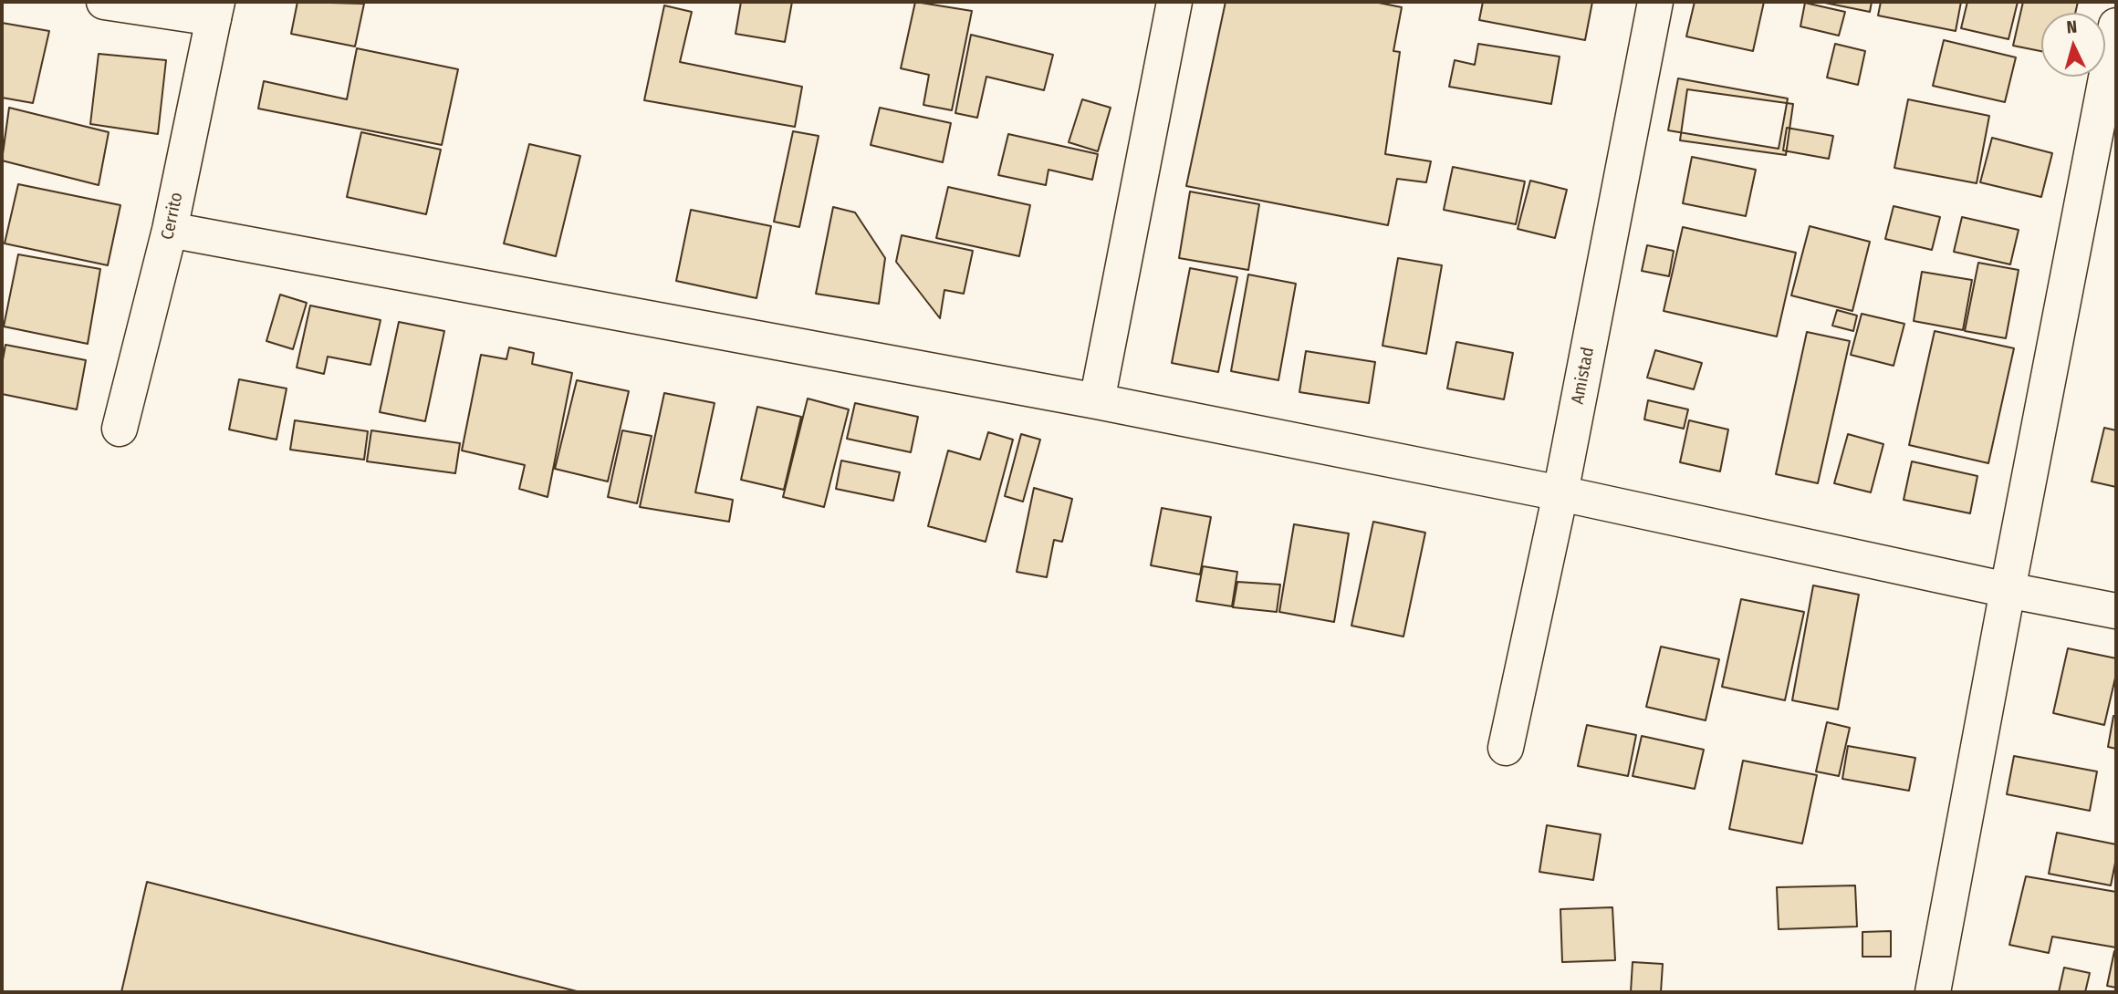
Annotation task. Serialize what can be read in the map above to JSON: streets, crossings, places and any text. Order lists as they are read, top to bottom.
{
  "streets": {
    "street": ["Cerrito", "Amistad"]
  },
  "north": "top"
}
